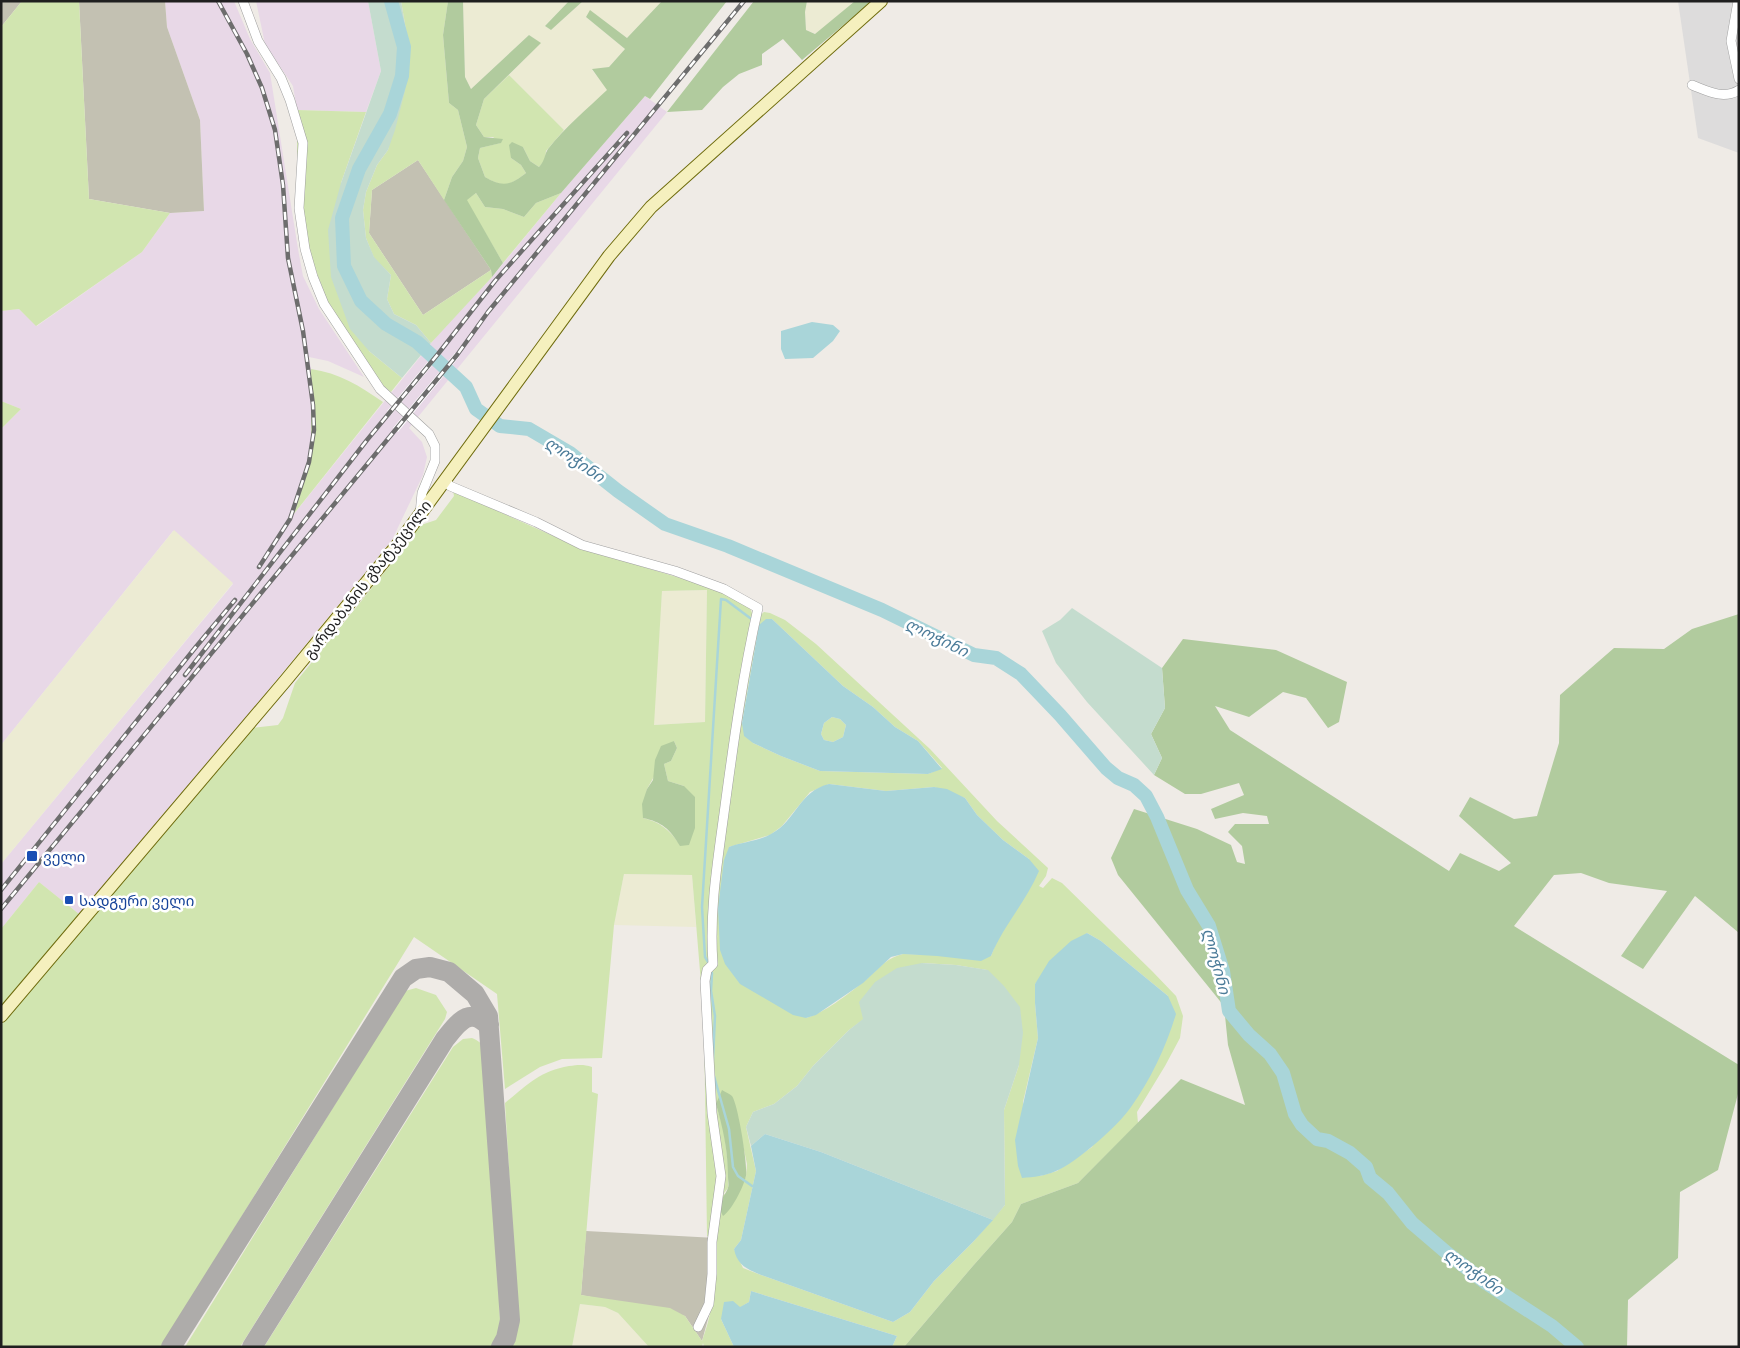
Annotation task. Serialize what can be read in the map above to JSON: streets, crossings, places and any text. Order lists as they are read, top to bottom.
{
  "streets": {
    "main road": ["გარდაბანის გზატკეცილი"]
  },
  "water": ["ლოჭინი"],
  "places": {
    "transit": ["ველი", "სადგური ველი"]
  }
}
